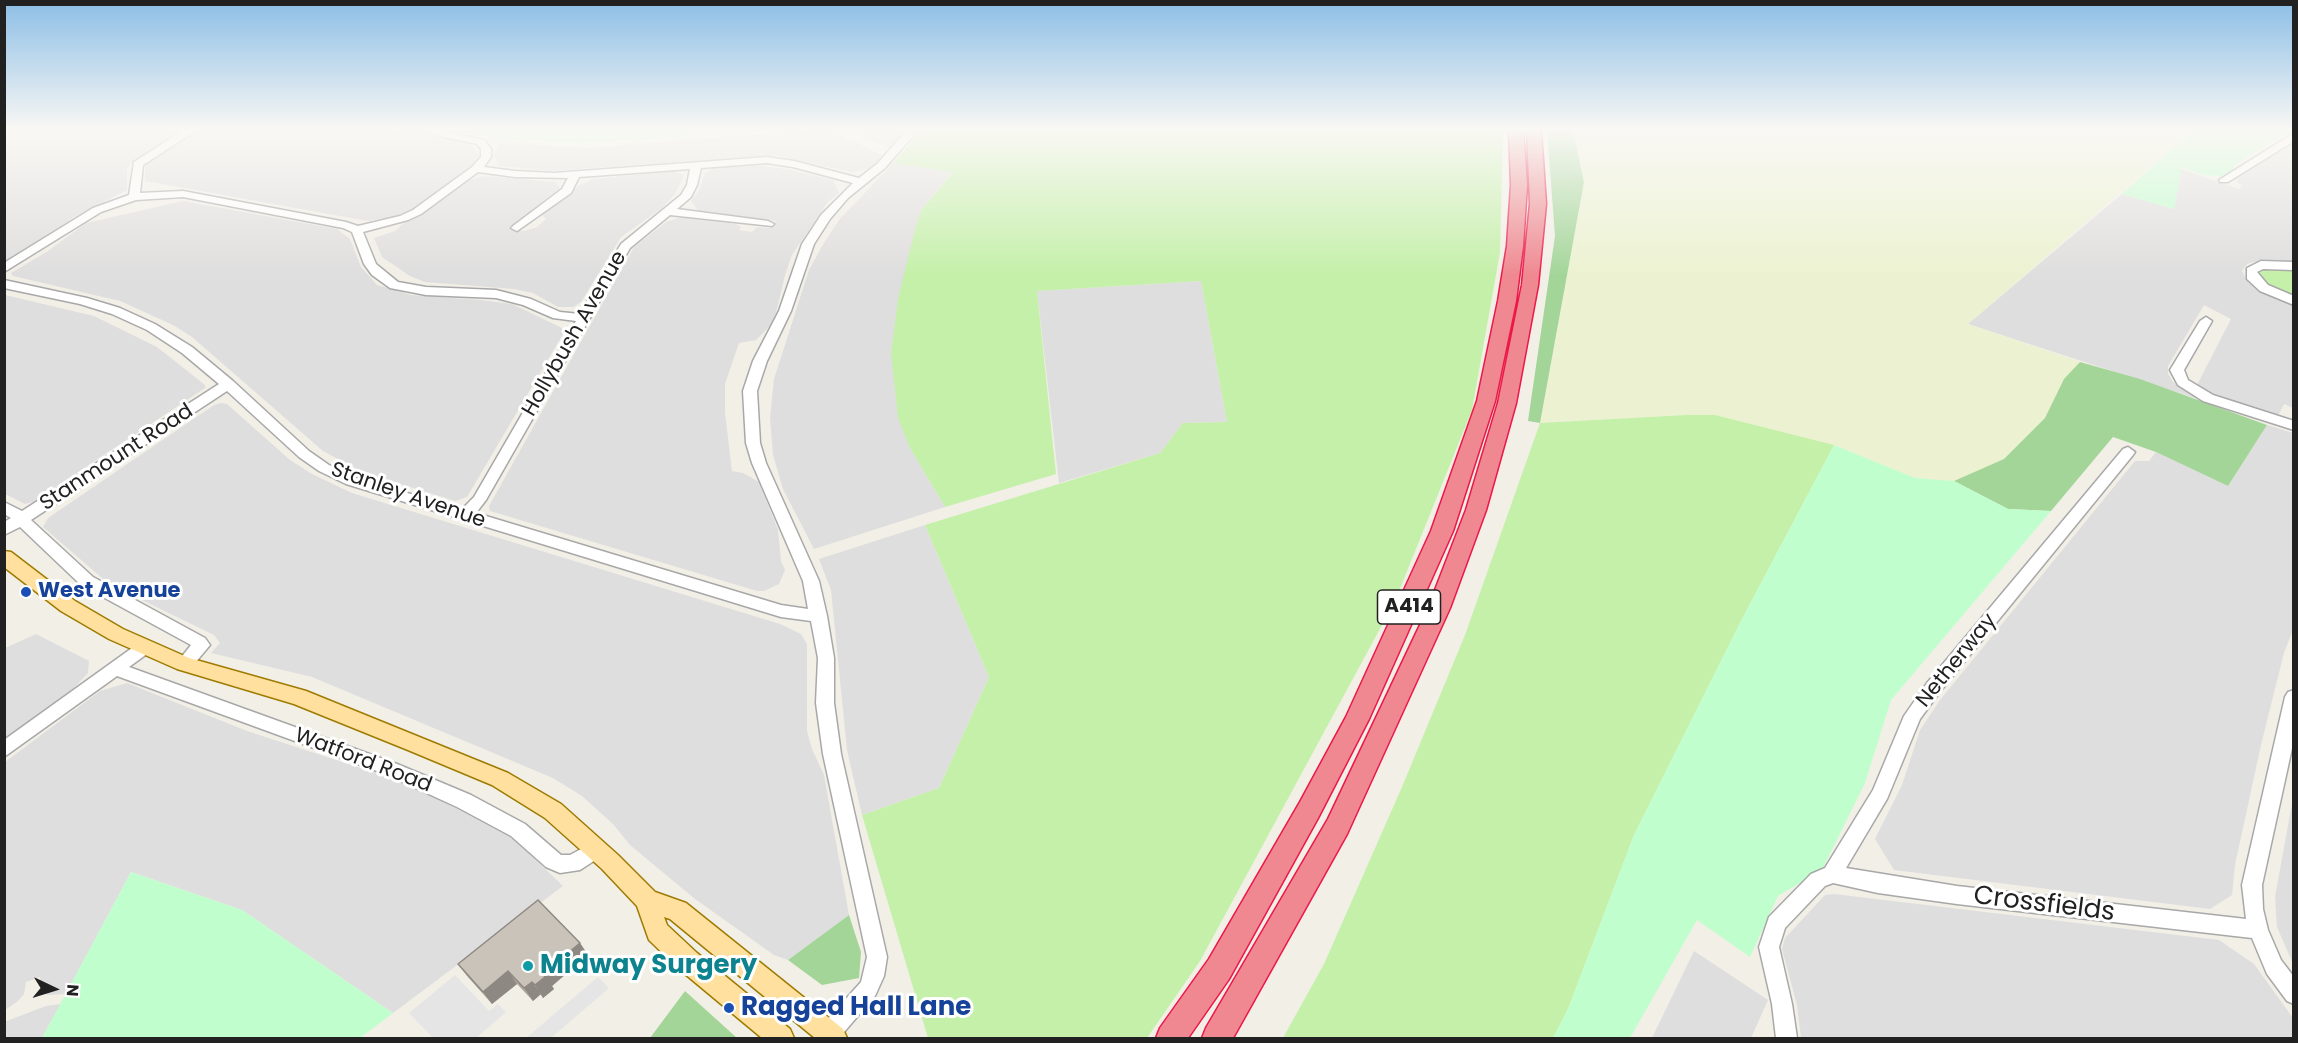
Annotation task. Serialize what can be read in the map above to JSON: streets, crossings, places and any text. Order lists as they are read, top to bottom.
{
  "streets": {
    "highway": ["A414"],
    "main road": ["Watford Road"],
    "street": [
      "Hollybush Avenue",
      "Stanmount Road",
      "Stanley Avenue",
      "Netherway",
      "Crossfields"
    ]
  },
  "crossings": [
    ["Hollybush Avenue", "Stanley Avenue"],
    ["Stanmount Road", "Stanley Avenue"],
    ["Netherway", "Crossfields"]
  ],
  "places": ["West Avenue", "Midway Surgery", "Ragged Hall Lane"],
  "north": "right"
}
